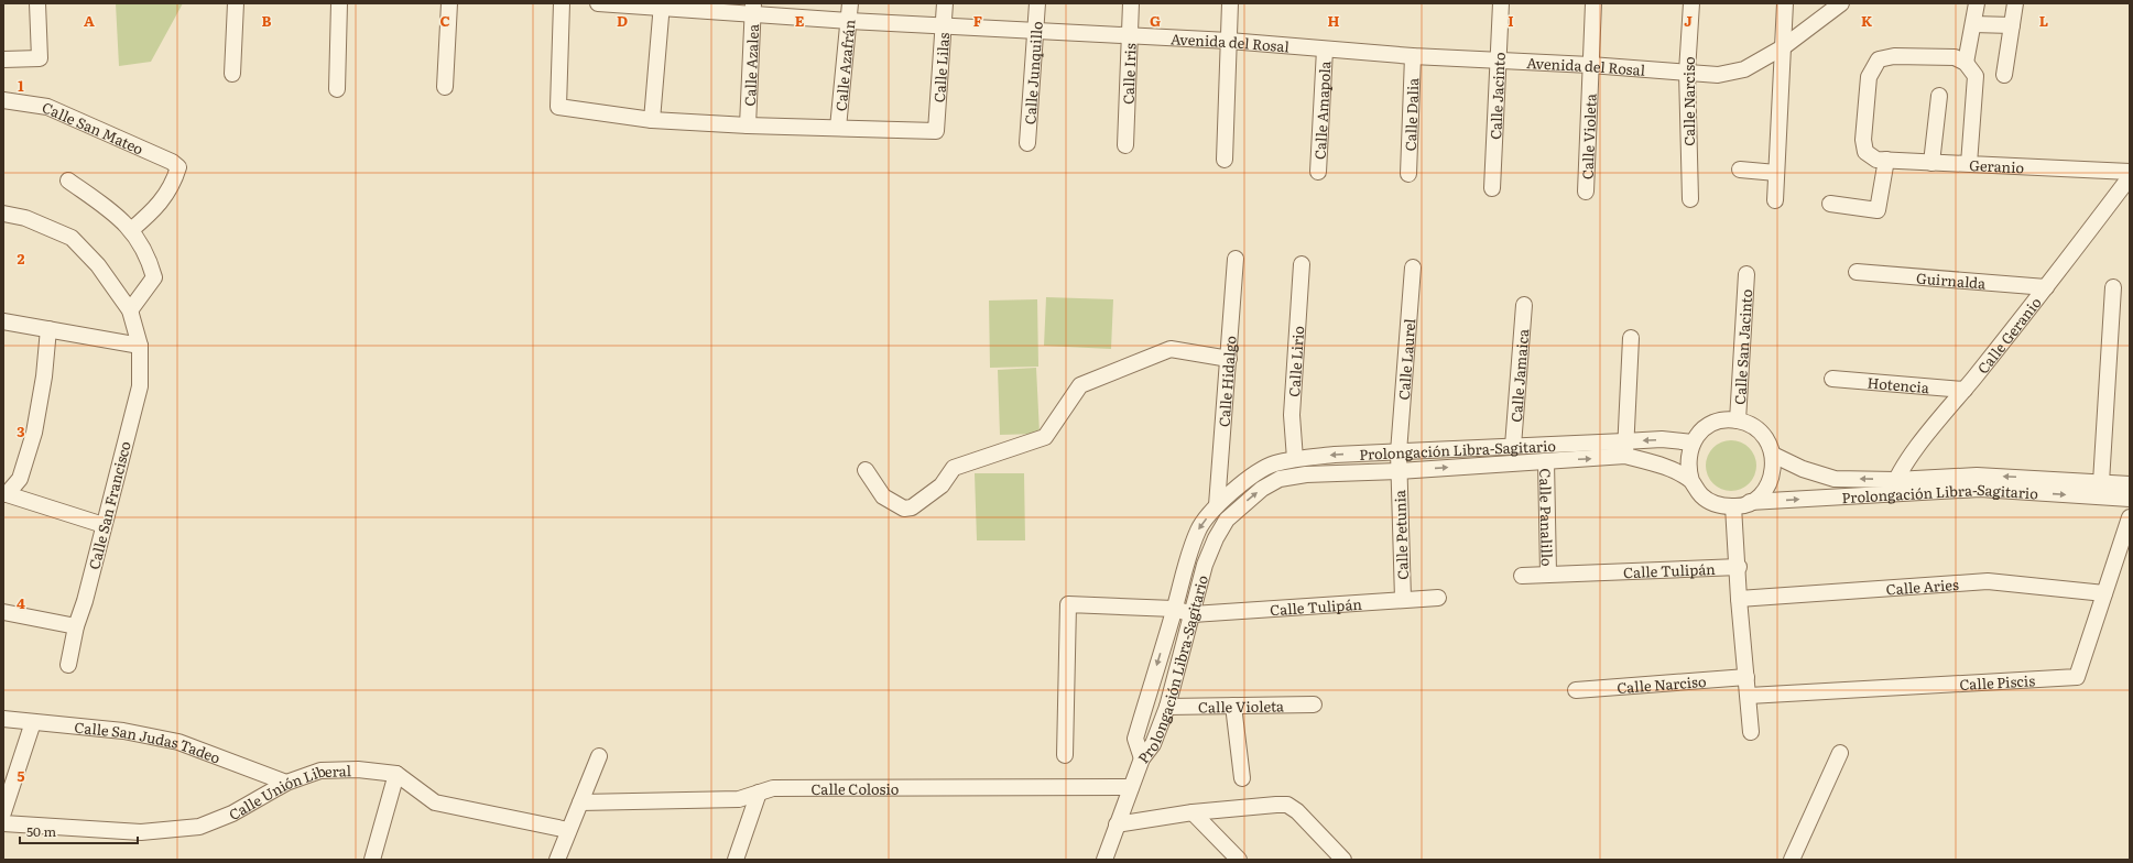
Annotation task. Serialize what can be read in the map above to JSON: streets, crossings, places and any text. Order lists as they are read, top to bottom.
{
  "streets": {
    "street": [
      "Avenida del Rosal",
      "Calle Azalea",
      "Calle Azafrán",
      "Calle Lilas",
      "Calle Junquillo",
      "Calle Iris",
      "Calle Jacinto",
      "Calle Narciso",
      "Calle Amapola",
      "Calle Dalia",
      "Calle San Mateo",
      "Calle Violeta",
      "Geranio",
      "Guirnalda",
      "Calle Geranio",
      "Calle San Jacinto",
      "Calle Laurel",
      "Calle Lirio",
      "Calle Jamaica",
      "Calle Hidalgo",
      "Hotencia",
      "Prolongación Libra-Sagitario",
      "Calle San Francisco",
      "Calle Panalillo",
      "Calle Petunia",
      "Calle Tulipán",
      "Calle Aries",
      "Calle Piscis",
      "Calle San Judas Tadeo",
      "Calle Colosio",
      "Calle Unión Liberal"
    ]
  },
  "crossings": [
    ["Avenida del Rosal", "Calle Azalea"],
    ["Avenida del Rosal", "Calle Azafrán"],
    ["Avenida del Rosal", "Calle Lilas"],
    ["Avenida del Rosal", "Calle Junquillo"],
    ["Avenida del Rosal", "Calle Iris"],
    ["Avenida del Rosal", "Calle Jacinto"],
    ["Avenida del Rosal", "Calle Narciso"],
    ["Avenida del Rosal", "Calle Amapola"],
    ["Avenida del Rosal", "Calle Dalia"],
    ["Avenida del Rosal", "Calle Violeta"],
    ["Calle Azafrán", "Calle Lilas"],
    ["Calle Violeta", "Prolongación Libra-Sagitario"],
    ["Guirnalda", "Calle Geranio"],
    ["Calle Geranio", "Hotencia"],
    ["Calle Geranio", "Prolongación Libra-Sagitario"],
    ["Calle San Jacinto", "Prolongación Libra-Sagitario"],
    ["Calle Laurel", "Prolongación Libra-Sagitario"],
    ["Calle Laurel", "Calle Petunia"],
    ["Calle Lirio", "Prolongación Libra-Sagitario"],
    ["Calle Jamaica", "Prolongación Libra-Sagitario"],
    ["Calle Hidalgo", "Prolongación Libra-Sagitario"],
    ["Prolongación Libra-Sagitario", "Calle Panalillo"],
    ["Prolongación Libra-Sagitario", "Calle Petunia"],
    ["Prolongación Libra-Sagitario", "Calle Tulipán"],
    ["Calle Panalillo", "Calle Tulipán"],
    ["Calle Petunia", "Calle Tulipán"],
    ["Calle Aries", "Calle Piscis"],
    ["Calle San Judas Tadeo", "Calle Unión Liberal"]
  ],
  "scale_bar": "50 m",
  "grid": {
    "columns": [
      "A",
      "B",
      "C",
      "D",
      "E",
      "F",
      "G",
      "H",
      "I",
      "J",
      "K",
      "L"
    ],
    "rows": [
      "1",
      "2",
      "3",
      "4",
      "5"
    ]
  }
}
